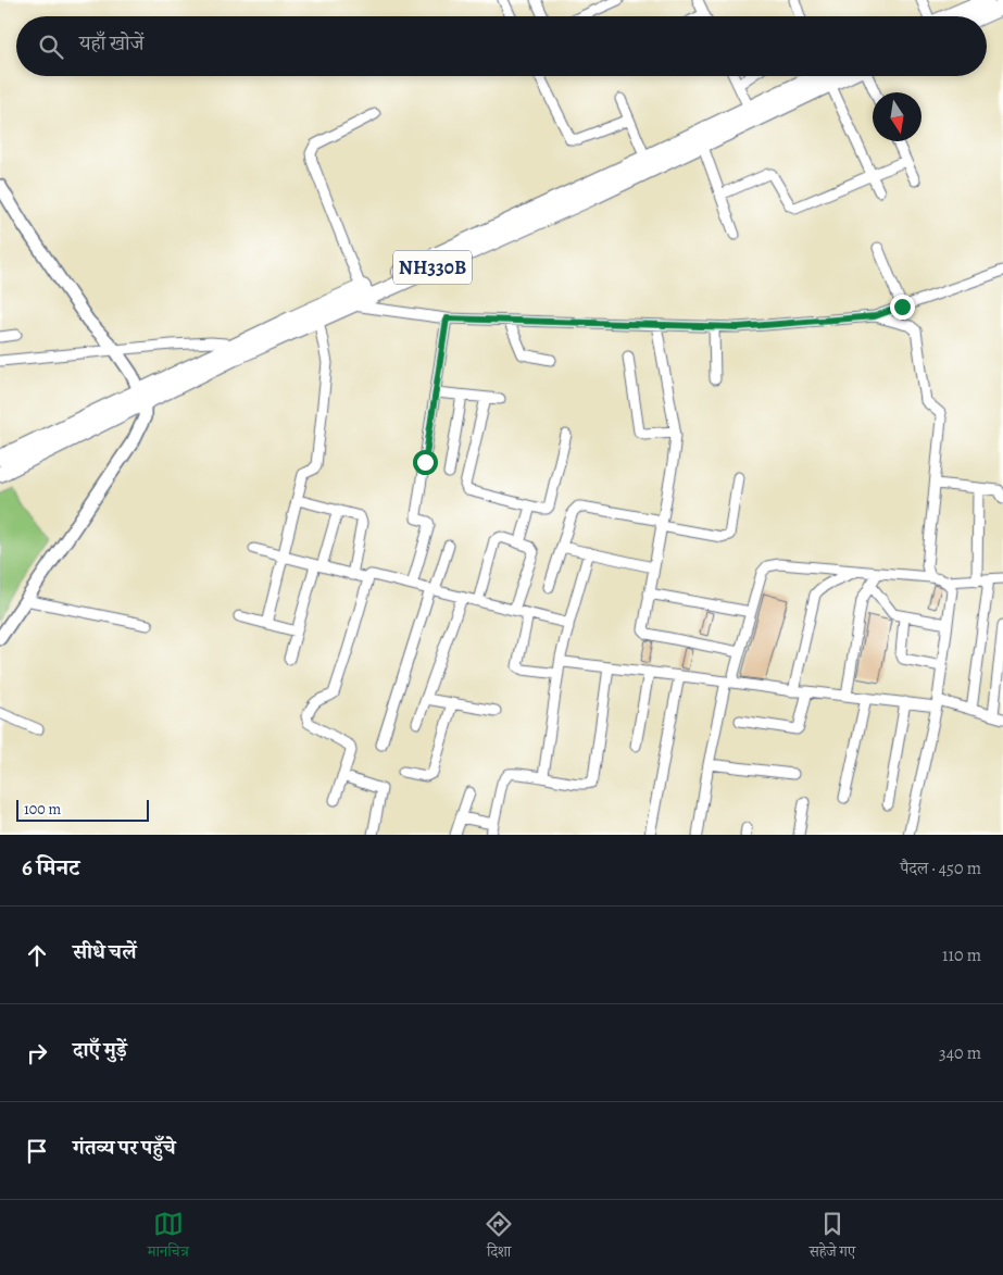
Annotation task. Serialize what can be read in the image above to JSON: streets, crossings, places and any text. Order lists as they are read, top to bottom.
{
  "streets": {
    "highway": ["NH330B"]
  },
  "scale_bar": "100 m",
  "north": "bottom",
  "page": {
    "search": "यहाँ खोजें",
    "scale": "100 m",
    "heading": ["6 मिनट", "पैदल · 450 m"],
    "list": [
      ["सीधे चलें", "110 m"],
      ["दाएँ मुड़ें", "340 m"],
      "गंतव्य पर पहुँचे"
    ],
    "nav": ["मानचित्र", "दिशा", "सहेजे गए"]
  }
}
